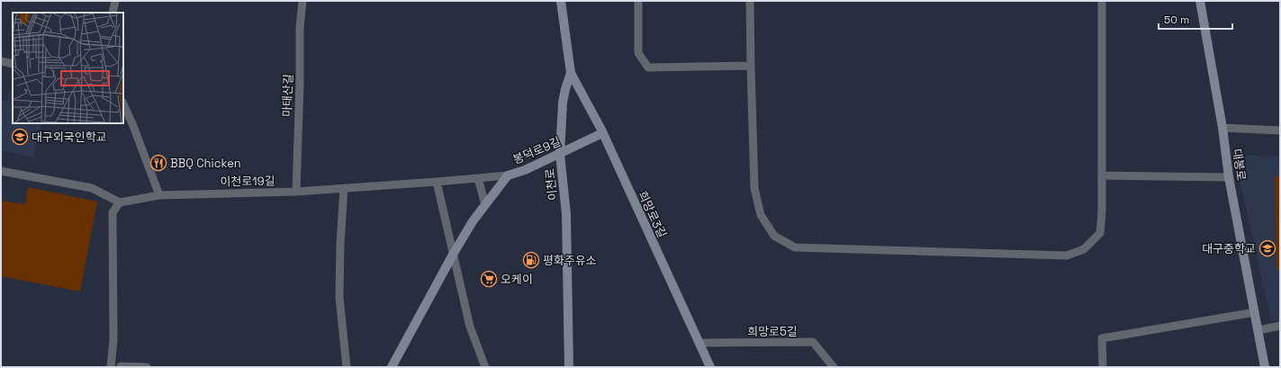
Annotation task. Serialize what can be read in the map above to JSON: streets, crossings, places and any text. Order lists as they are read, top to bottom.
{
  "streets": {
    "street": [
      "마태산길",
      "봉덕로9길",
      "대봉로",
      "이천로19길",
      "이천로",
      "희망로3길",
      "희망로5길"
    ]
  },
  "crossings": [
    ["마태산길", "이천로19길"],
    ["봉덕로9길", "이천로19길"],
    ["봉덕로9길", "이천로"],
    ["봉덕로9길", "희망로3길"],
    ["이천로", "희망로3길"],
    ["희망로3길", "희망로5길"]
  ],
  "places": {
    "school or university": ["대구외국인학교", "대구중학교"],
    "restaurant": ["BBQ Chicken"],
    "fuel station": ["평화주유소"],
    "supermarket": ["오케이"]
  },
  "scale_bar": "50 m"
}
